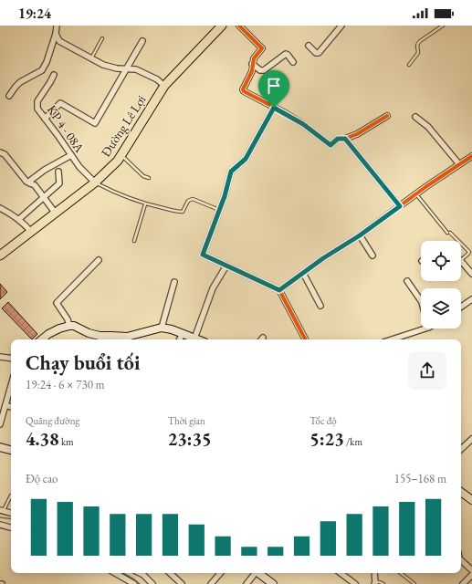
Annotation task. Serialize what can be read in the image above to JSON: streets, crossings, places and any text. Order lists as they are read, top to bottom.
{
  "streets": {
    "main road": ["Đường Lê Lợi"],
    "street": ["KP 4 - 08A"]
  },
  "crossings": [
    ["Đường Lê Lợi", "KP 4 - 08A"]
  ],
  "page": {
    "status": "19:24",
    "heading": ["Chạy buổi tối", "19:24 · 6 × 730 m"],
    "stats": [
      ["Quãng đường", "4.38 km"],
      ["Thời gian", "23:35"],
      ["Tốc độ", "5:23 /km"]
    ],
    "chart": ["Độ cao", "155–168 m"]
  }
}
